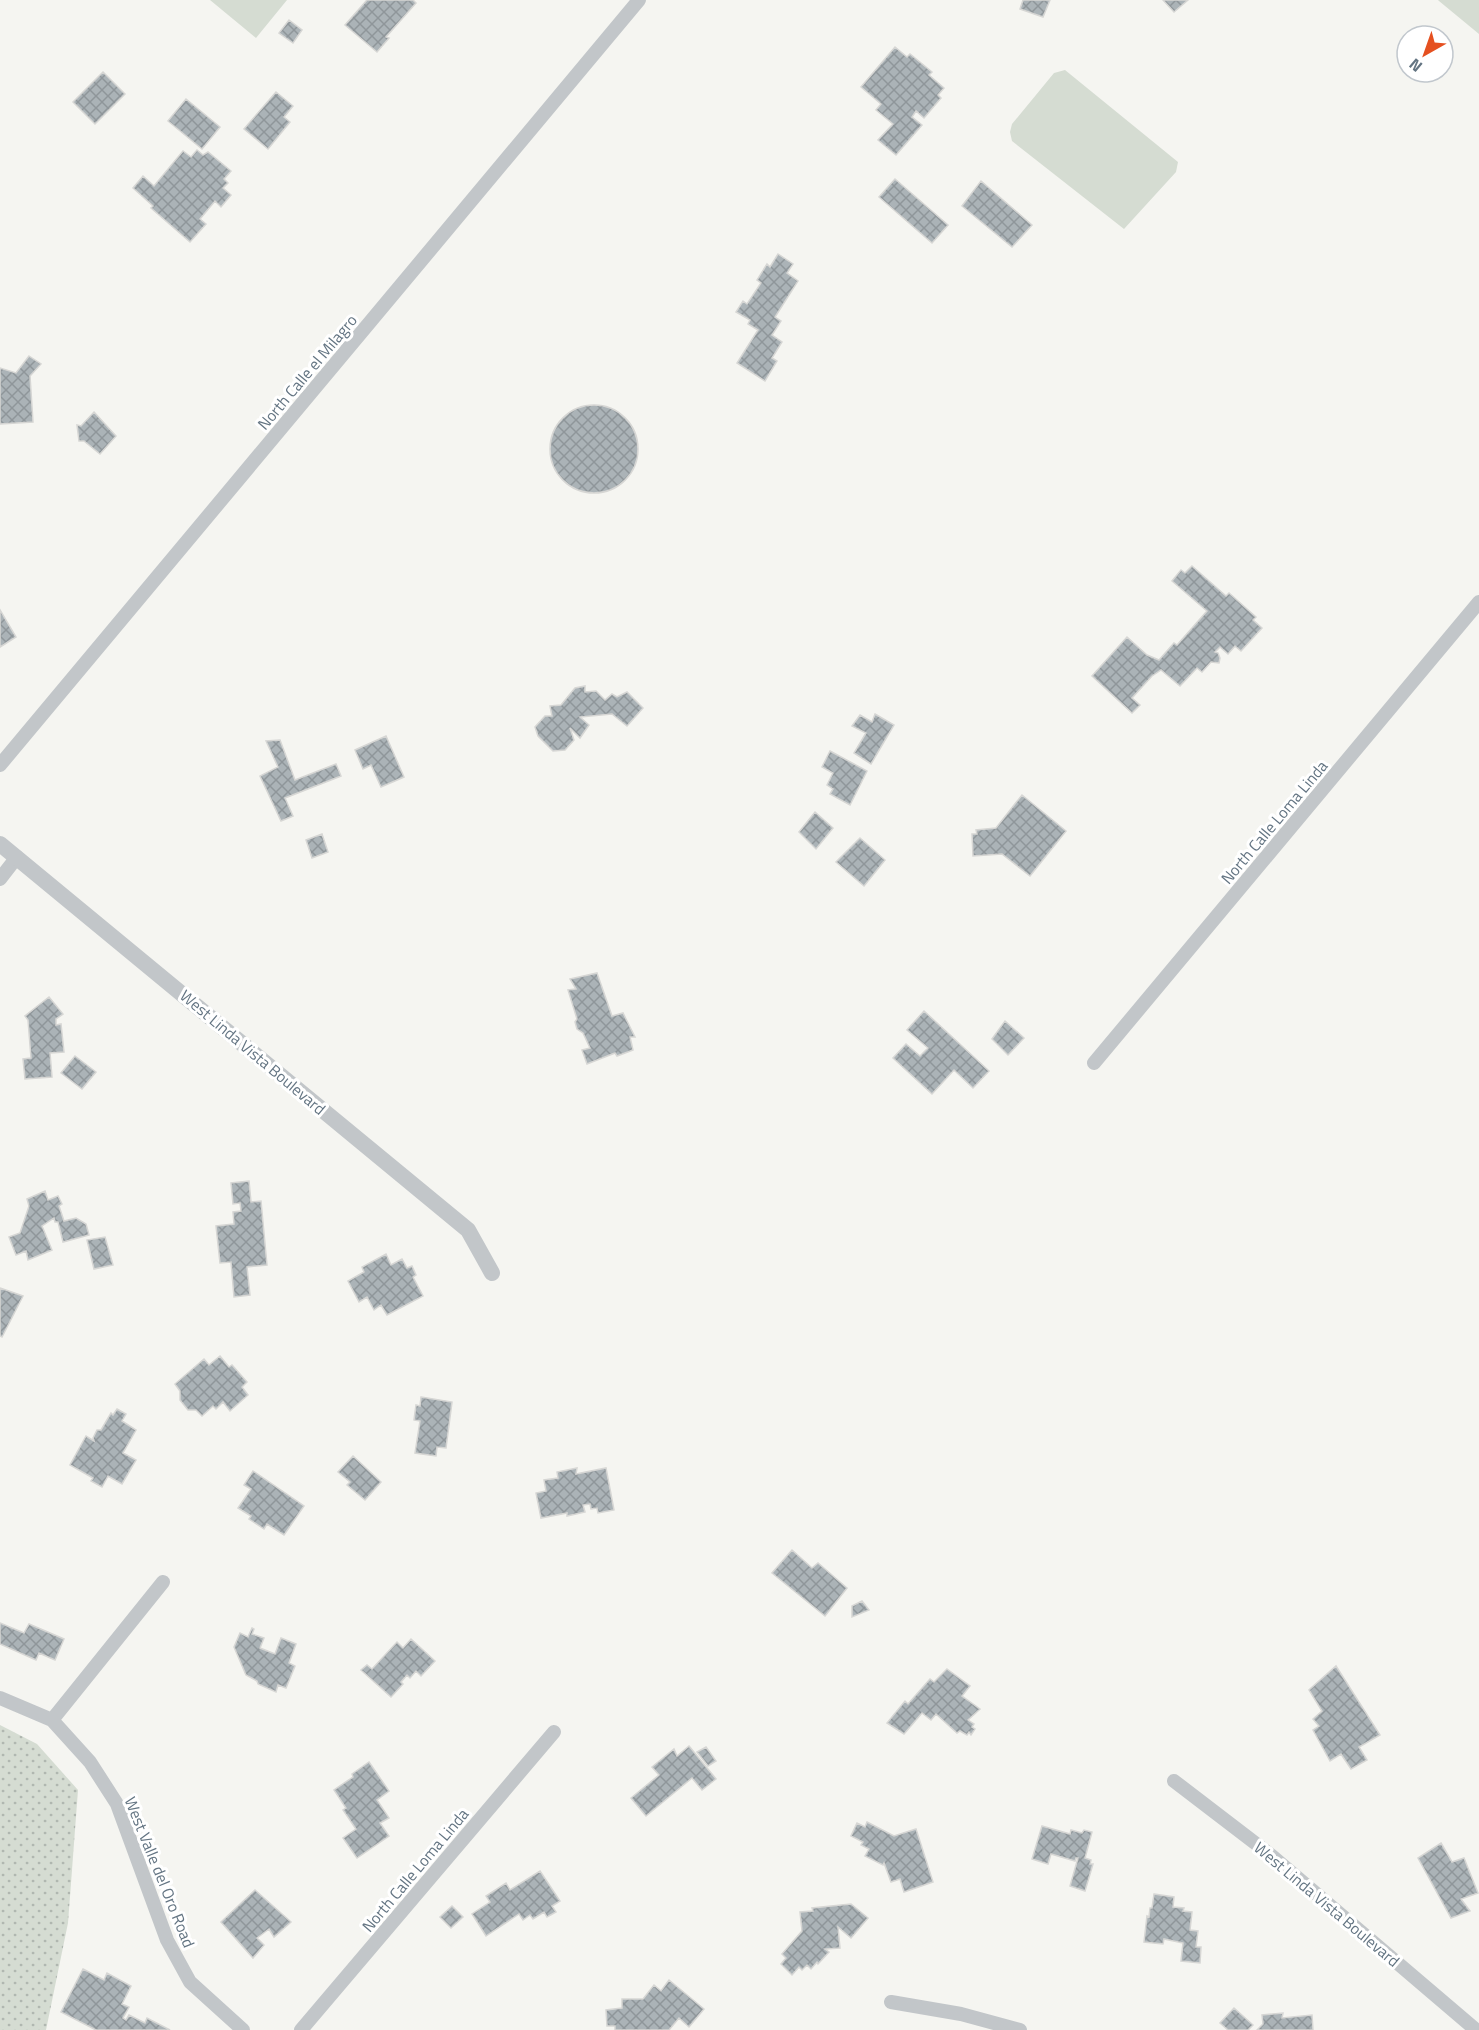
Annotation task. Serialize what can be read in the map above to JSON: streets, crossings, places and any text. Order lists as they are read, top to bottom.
{
  "streets": {
    "street": [
      "North Calle el Milagro",
      "North Calle Loma Linda",
      "West Linda Vista Boulevard",
      "West Valle del Oro Road"
    ]
  },
  "north": "bottom left"
}
